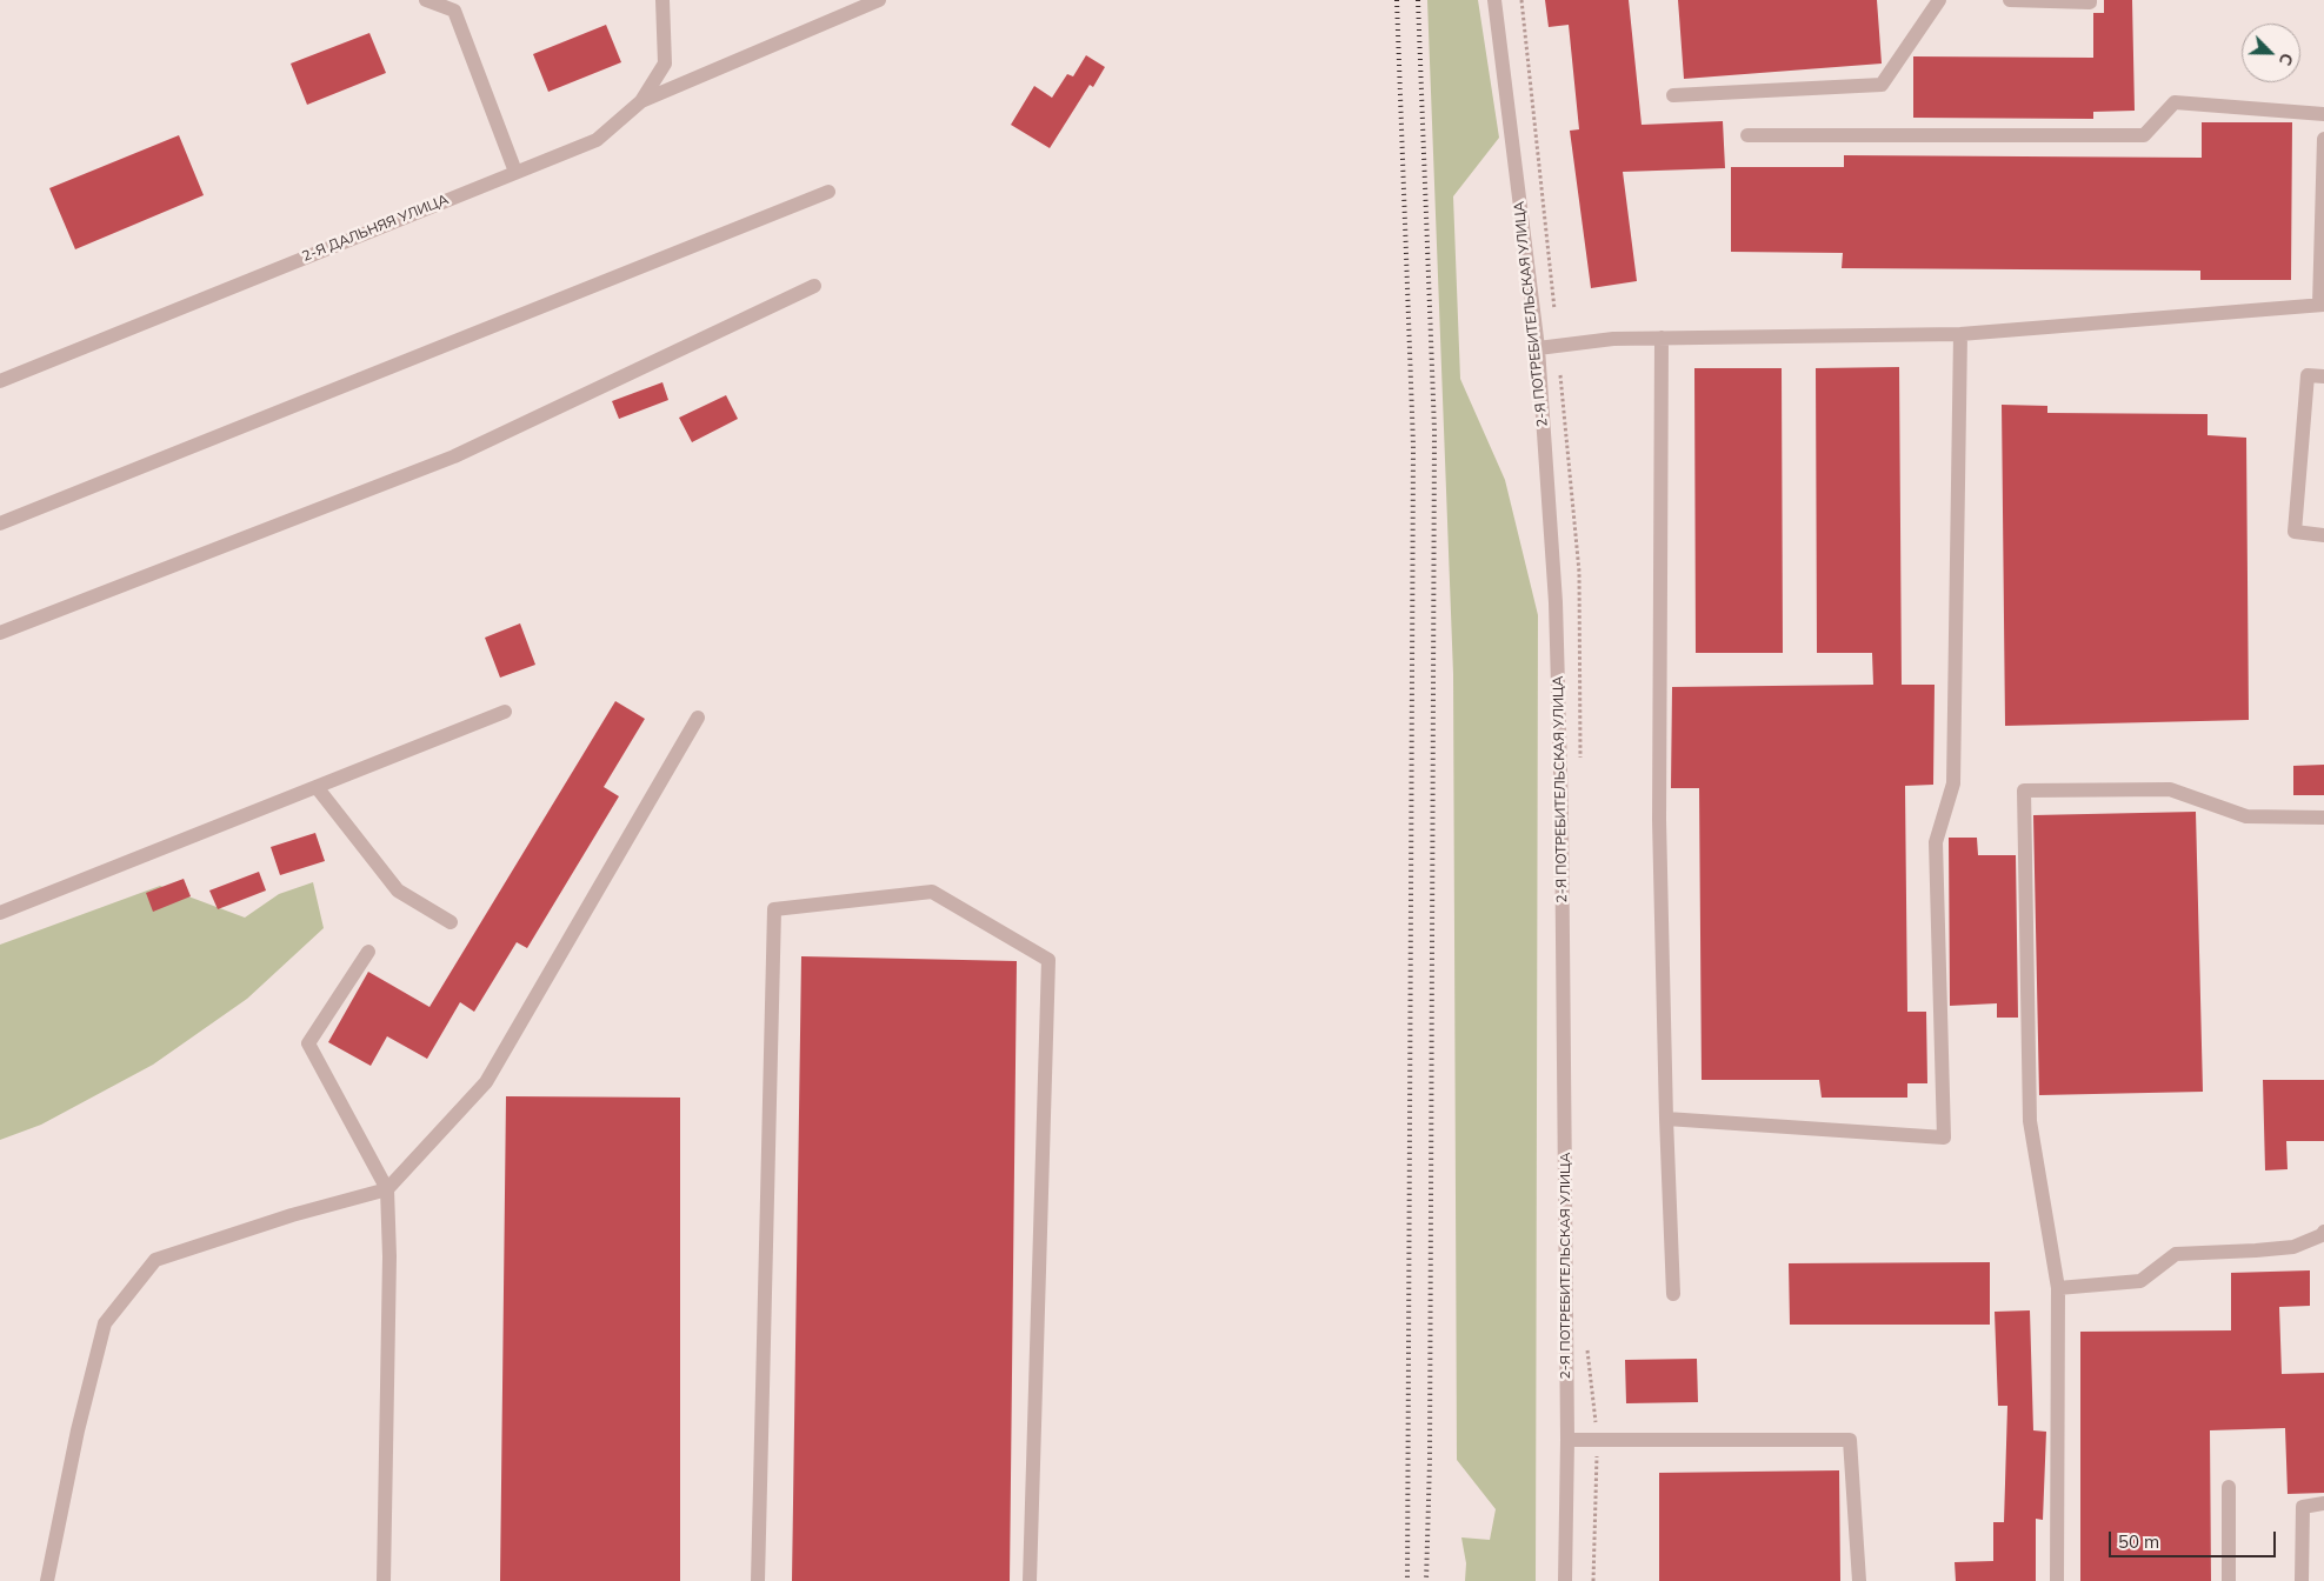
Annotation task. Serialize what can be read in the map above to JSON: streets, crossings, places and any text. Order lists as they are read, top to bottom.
{
  "streets": {
    "street": ["2-Я ДАЛЬНЯЯ УЛИЦА", "2-Я ПОТРЕБИТЕЛЬСКАЯ УЛИЦА"]
  },
  "scale_bar": "50 m",
  "north": "bottom right"
}
